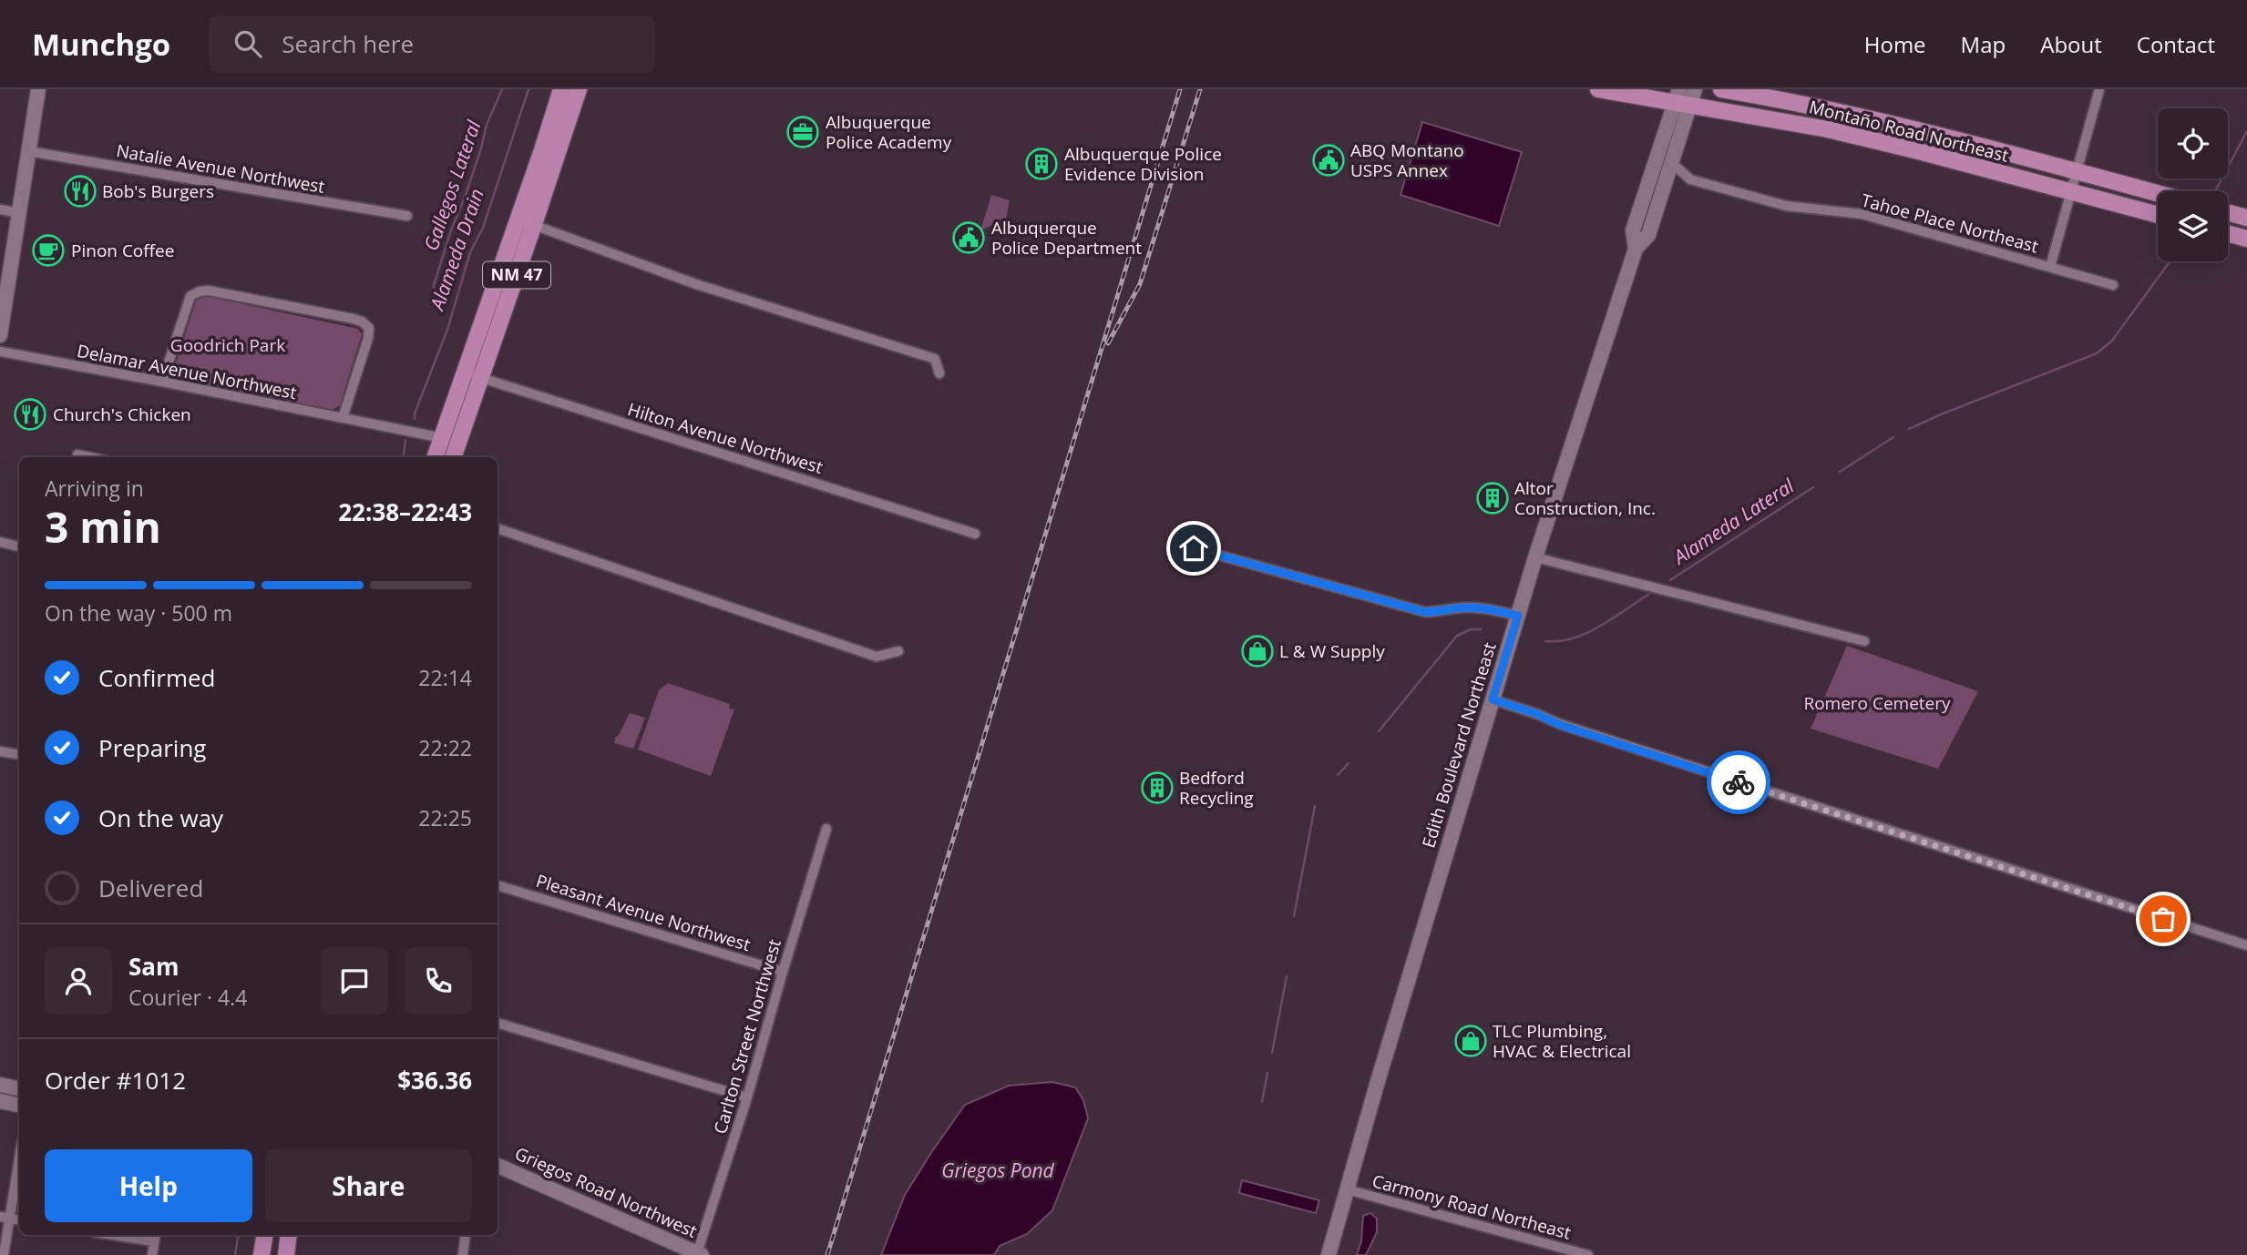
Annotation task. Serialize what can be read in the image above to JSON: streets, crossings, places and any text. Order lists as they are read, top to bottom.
{
  "streets": {
    "main road": ["Montaño Road Northeast", "NM 47"],
    "street": [
      "Natalie Avenue Northwest",
      "Tahoe Place Northeast",
      "Delamar Avenue Northwest",
      "Hilton Avenue Northwest",
      "Edith Boulevard Northeast",
      "Pleasant Avenue Northwest",
      "Carlton Street Northwest",
      "Griegos Road Northwest",
      "Carmony Road Northeast"
    ]
  },
  "crossings": [
    ["Montaño Road Northeast", "Edith Boulevard Northeast"],
    ["Tahoe Place Northeast", "Edith Boulevard Northeast"],
    ["NM 47", "Delamar Avenue Northwest"],
    ["NM 47", "Hilton Avenue Northwest"],
    ["Edith Boulevard Northeast", "Carmony Road Northeast"],
    ["Pleasant Avenue Northwest", "Carlton Street Northwest"],
    ["Carlton Street Northwest", "Griegos Road Northwest"]
  ],
  "water": [
    "Gallegos Lateral",
    "Alameda Drain",
    "Alameda Lateral",
    "Griegos Pond"
  ],
  "parks": ["Goodrich Park", "Romero Cemetery"],
  "places": {
    "office": ["Albuquerque Police Academy"],
    "public building": ["ABQ Montano USPS Annex", "Albuquerque Police Department"],
    "building": ["Albuquerque Police Evidence Division", "Altor Construction, Inc.", "Bedford Recycling"],
    "restaurant": ["Bob's Burgers", "Church's Chicken"],
    "cafe": ["Pinon Coffee"],
    "shop": ["L & W Supply", "TLC Plumbing, HVAC & Electrical"]
  },
  "page": {
    "header": "Munchgo",
    "search": "Search here",
    "nav": [
      "Home",
      "Map",
      "About",
      "Contact"
    ],
    "heading": ["3 min", "Arriving in", "22:38–22:43"],
    "panel": [
      "Sam",
      "Courier · 4.4",
      "Order #1012",
      "$36.36"
    ],
    "bar": "On the way · 500 m",
    "list": [
      ["Confirmed", "22:14"],
      ["Preparing", "22:22"],
      ["On the way", "22:25"],
      "Delivered"
    ],
    "buttons": ["Help", "Share"]
  }
}
